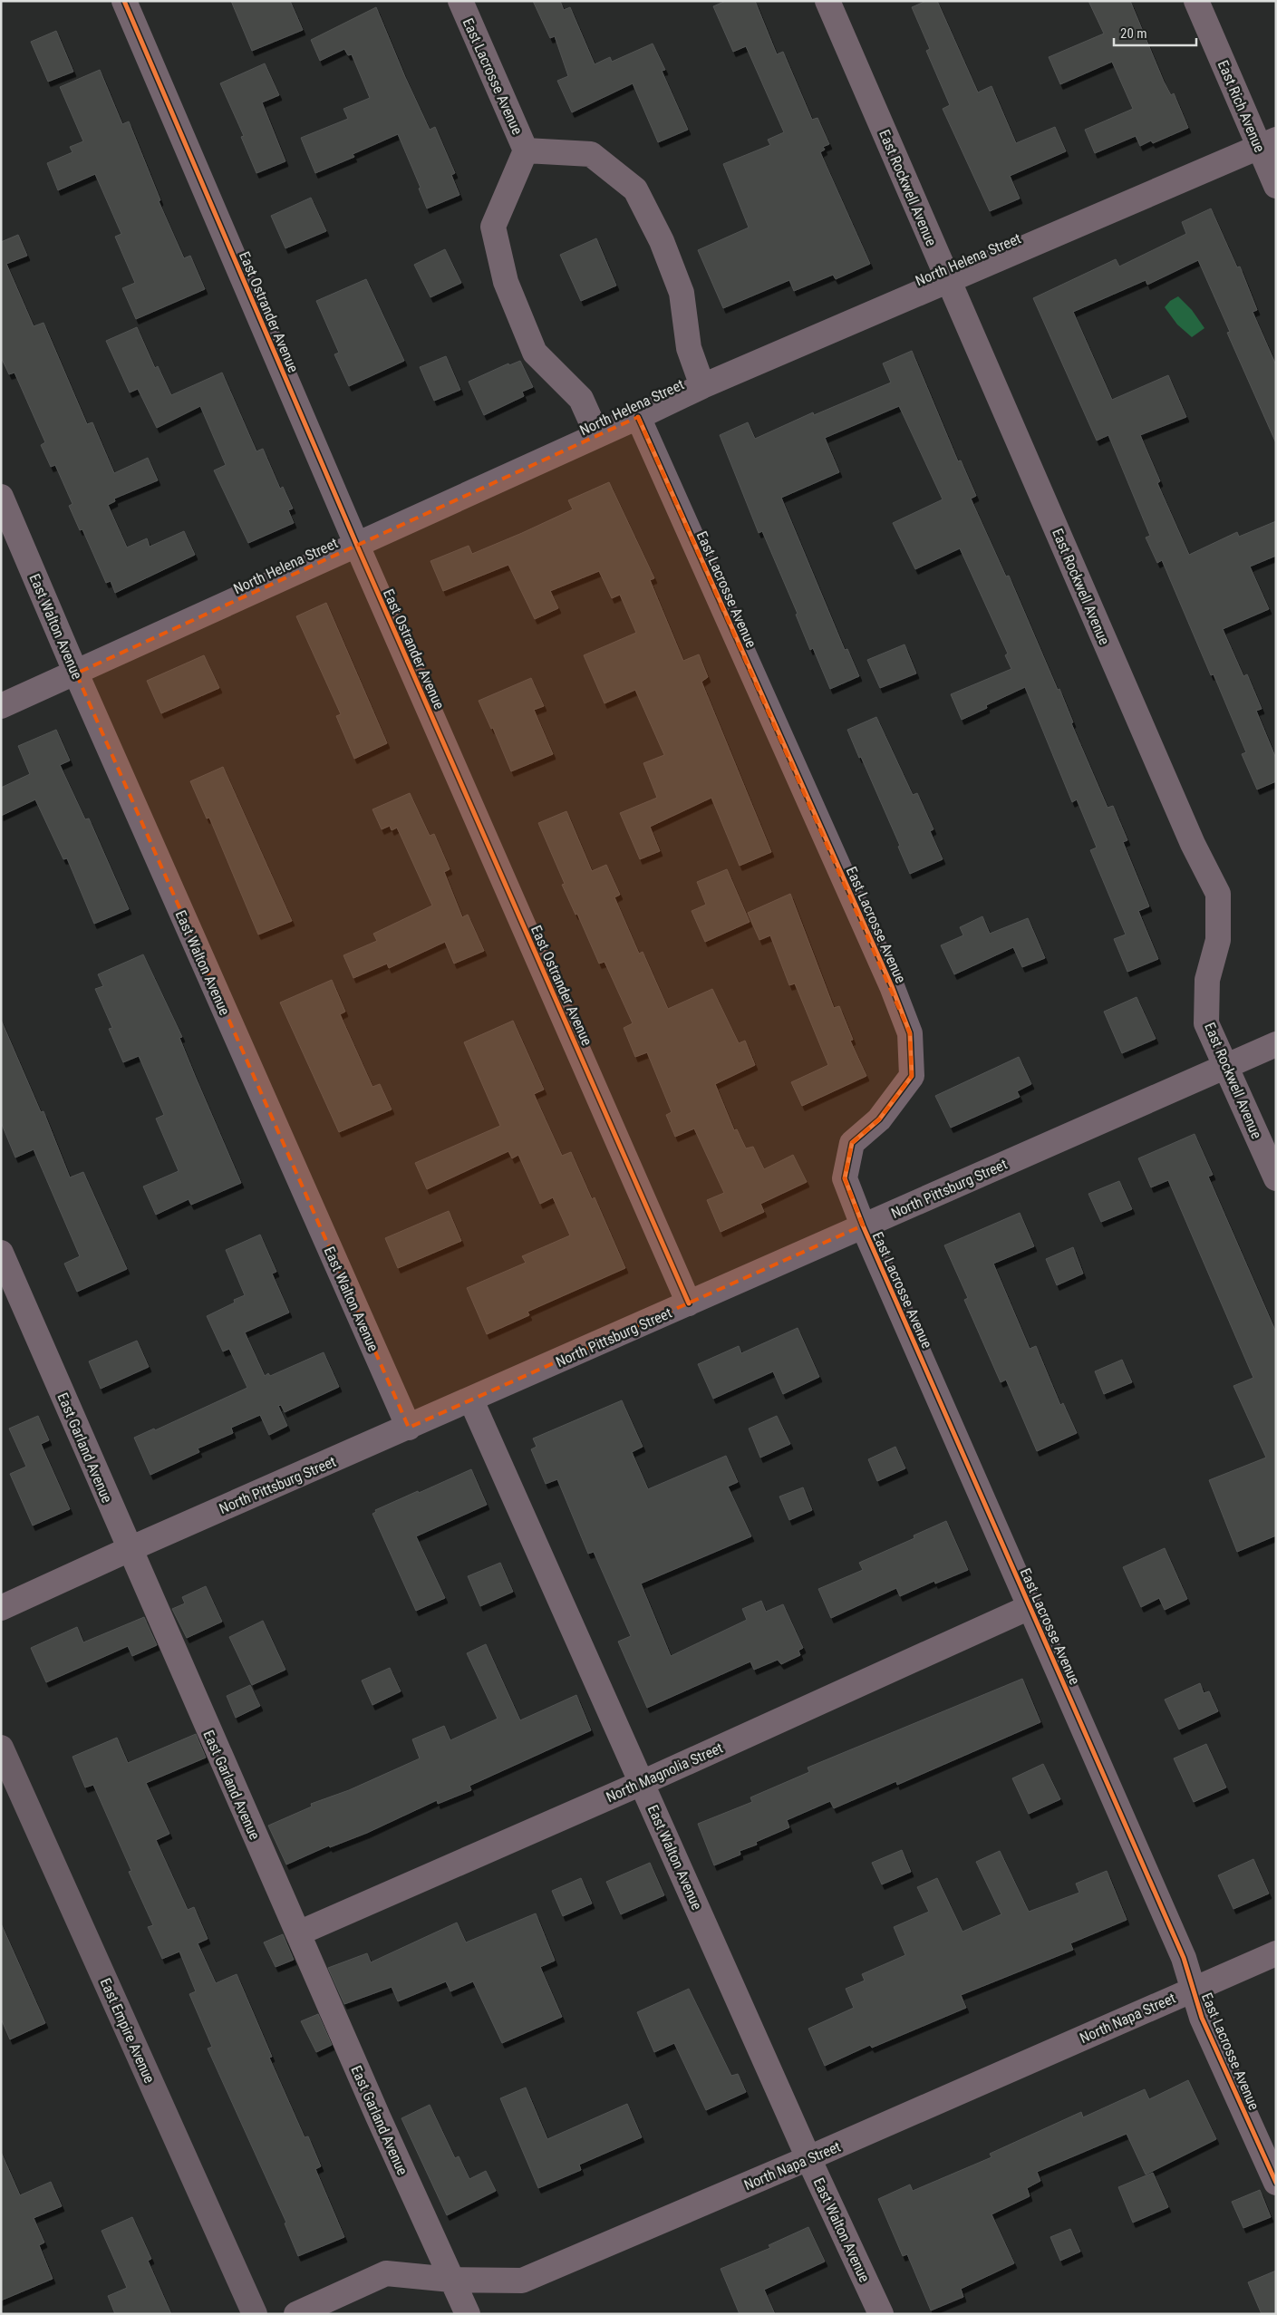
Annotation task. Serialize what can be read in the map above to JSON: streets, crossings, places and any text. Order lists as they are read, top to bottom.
{
  "streets": {
    "street": [
      "East Lacrosse Avenue",
      "East Rich Avenue",
      "East Rockwell Avenue",
      "North Helena Street",
      "East Ostrander Avenue",
      "East Walton Avenue",
      "North Pittsburg Street",
      "East Garland Avenue",
      "North Magnolia Street",
      "North Napa Street",
      "East Empire Avenue"
    ]
  },
  "crossings": [
    ["East Lacrosse Avenue", "North Helena Street"],
    ["East Lacrosse Avenue", "North Pittsburg Street"],
    ["East Lacrosse Avenue", "North Magnolia Street"],
    ["East Lacrosse Avenue", "North Napa Street"],
    ["East Rich Avenue", "North Helena Street"],
    ["East Rockwell Avenue", "North Helena Street"],
    ["East Rockwell Avenue", "North Pittsburg Street"],
    ["North Helena Street", "East Ostrander Avenue"],
    ["North Helena Street", "East Walton Avenue"],
    ["East Ostrander Avenue", "North Pittsburg Street"],
    ["East Walton Avenue", "North Pittsburg Street"],
    ["East Walton Avenue", "North Magnolia Street"],
    ["East Walton Avenue", "North Napa Street"],
    ["North Pittsburg Street", "East Garland Avenue"],
    ["East Garland Avenue", "North Magnolia Street"],
    ["East Garland Avenue", "North Napa Street"]
  ],
  "scale_bar": "20 m"
}
